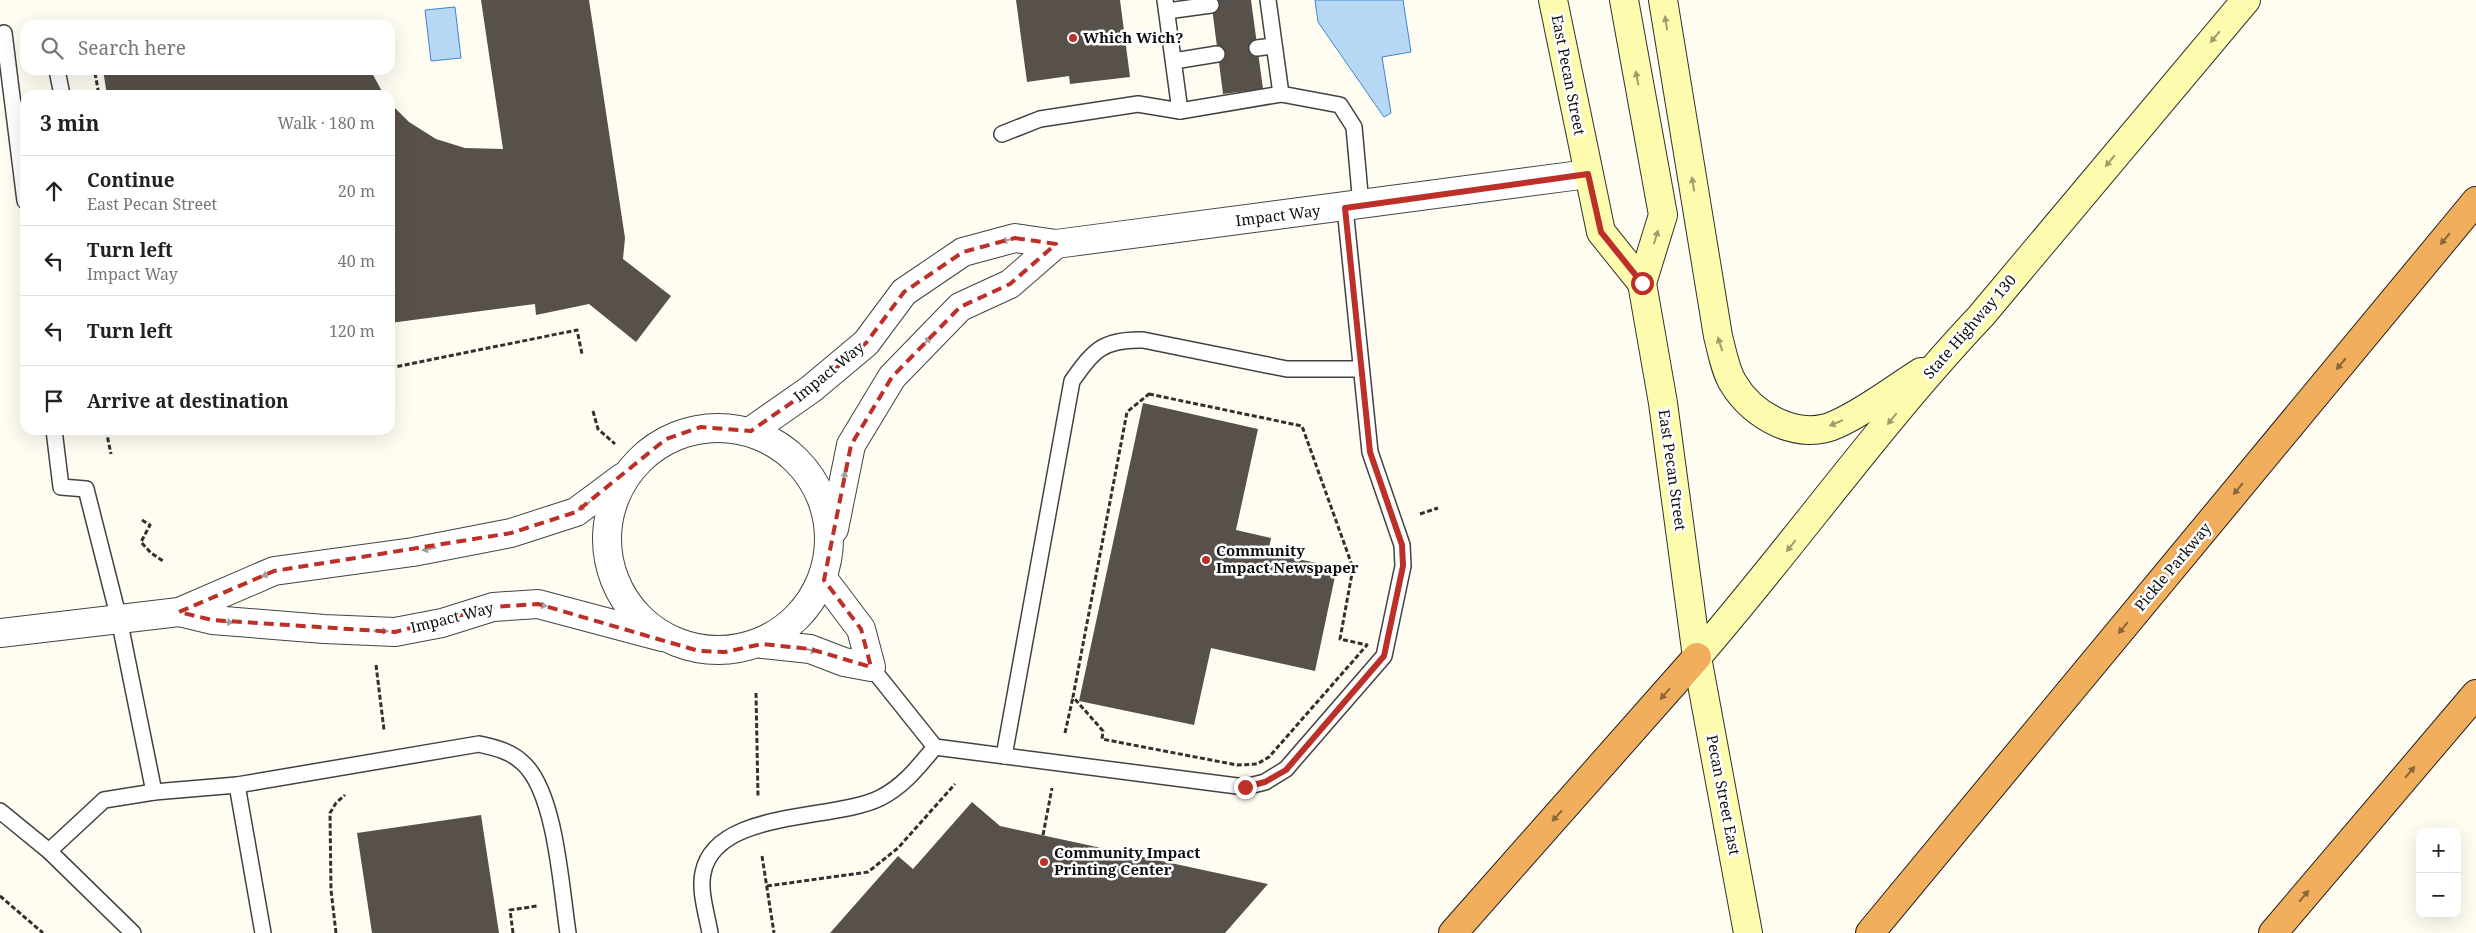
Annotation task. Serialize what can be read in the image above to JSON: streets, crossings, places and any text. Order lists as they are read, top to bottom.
{
  "streets": {
    "highway": ["Pickle Parkway"],
    "main road": ["East Pecan Street", "State Highway 130", "Pecan Street East"],
    "street": ["Impact Way"]
  },
  "crossings": [
    ["East Pecan Street", "Impact Way"],
    ["East Pecan Street", "State Highway 130"],
    ["East Pecan Street", "Pecan Street East"],
    ["State Highway 130", "Pecan Street East"]
  ],
  "one_way": ["State Highway 130", "Pickle Parkway"],
  "places": ["Which Wich?", "Community Impact Newspaper", "Community Impact Printing Center"],
  "page": {
    "search": "Search here",
    "heading": ["3 min", "Walk · 180 m"],
    "list": [
      ["Continue", "East Pecan Street", "20 m"],
      ["Turn left", "Impact Way", "40 m"],
      ["Turn left", "120 m"],
      "Arrive at destination"
    ],
    "map_buttons": ["+", "−"]
  }
}
